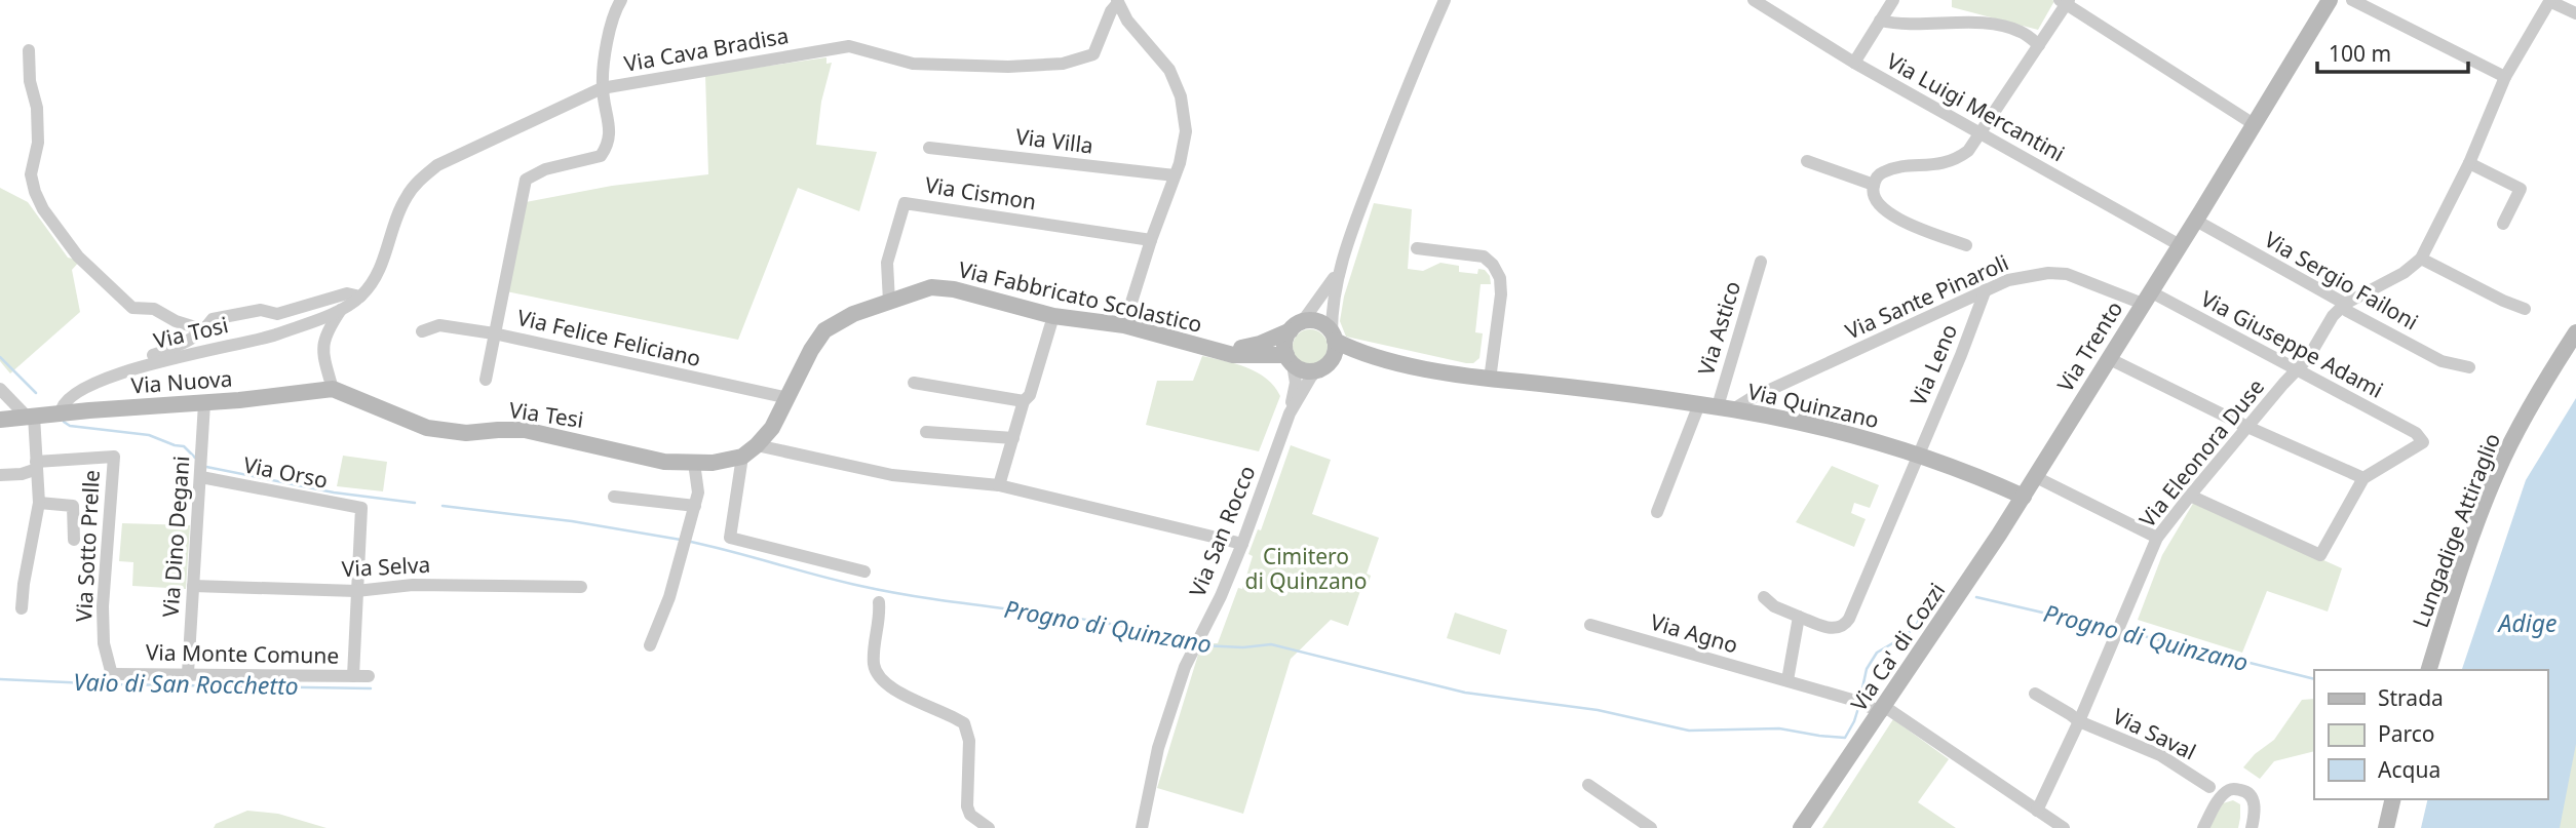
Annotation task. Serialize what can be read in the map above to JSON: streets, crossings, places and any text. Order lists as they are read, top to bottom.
{
  "streets": {
    "street": [
      "Via Cava Bradisa",
      "Via Luigi Mercantini",
      "Via Villa",
      "Via Cismon",
      "Via Sergio Failoni",
      "Via Fabbricato Scolastico",
      "Via Sante Pinaroli",
      "Via Astico",
      "Via Tosi",
      "Via Felice Feliciano",
      "Via Giuseppe Adami",
      "Via Trento",
      "Via Leno",
      "Via Nuova",
      "Via Quinzano",
      "Via Tesi",
      "Via Eleonora Duse",
      "Via Orso",
      "Lungadige Attiraglio",
      "Via San Rocco",
      "Via Dino Degani",
      "Via Sotto Prelle",
      "Via Selva",
      "Via Agno",
      "Via Ca' di Cozzi",
      "Via Monte Comune",
      "Via Saval"
    ]
  },
  "crossings": [
    ["Via Cava Bradisa", "Via Tosi"],
    ["Via Luigi Mercantini", "Via Trento"],
    ["Via Cismon", "Via Fabbricato Scolastico"],
    ["Via Sergio Failoni", "Via Trento"],
    ["Via Sergio Failoni", "Via Eleonora Duse"],
    ["Via Fabbricato Scolastico", "Via Felice Feliciano"],
    ["Via Fabbricato Scolastico", "Via Quinzano"],
    ["Via Fabbricato Scolastico", "Via Tesi"],
    ["Via Fabbricato Scolastico", "Via San Rocco"],
    ["Via Sante Pinaroli", "Via Astico"],
    ["Via Sante Pinaroli", "Via Giuseppe Adami"],
    ["Via Sante Pinaroli", "Via Trento"],
    ["Via Sante Pinaroli", "Via Leno"],
    ["Via Sante Pinaroli", "Via Quinzano"],
    ["Via Astico", "Via Quinzano"],
    ["Via Tosi", "Via Nuova"],
    ["Via Tosi", "Via Tesi"],
    ["Via Giuseppe Adami", "Via Trento"],
    ["Via Giuseppe Adami", "Via Eleonora Duse"],
    ["Via Trento", "Via Quinzano"],
    ["Via Trento", "Via Ca' di Cozzi"],
    ["Via Leno", "Via Quinzano"],
    ["Via Nuova", "Via Tesi"],
    ["Via Nuova", "Via Dino Degani"],
    ["Via Quinzano", "Via San Rocco"],
    ["Via Quinzano", "Via Ca' di Cozzi"],
    ["Via Eleonora Duse", "Via Agno"],
    ["Via Eleonora Duse", "Via Saval"],
    ["Via Orso", "Via Dino Degani"],
    ["Via Orso", "Via Selva"],
    ["Via Dino Degani", "Via Selva"],
    ["Via Dino Degani", "Via Monte Comune"],
    ["Via Sotto Prelle", "Via Monte Comune"],
    ["Via Agno", "Via Ca' di Cozzi"]
  ],
  "water": ["Adige", "Progno di Quinzano", "Vaio di San Rocchetto"],
  "parks": ["Cimitero di Quinzano"],
  "legend": ["Strada", "Parco", "Acqua"],
  "scale_bar": "100 m"
}
